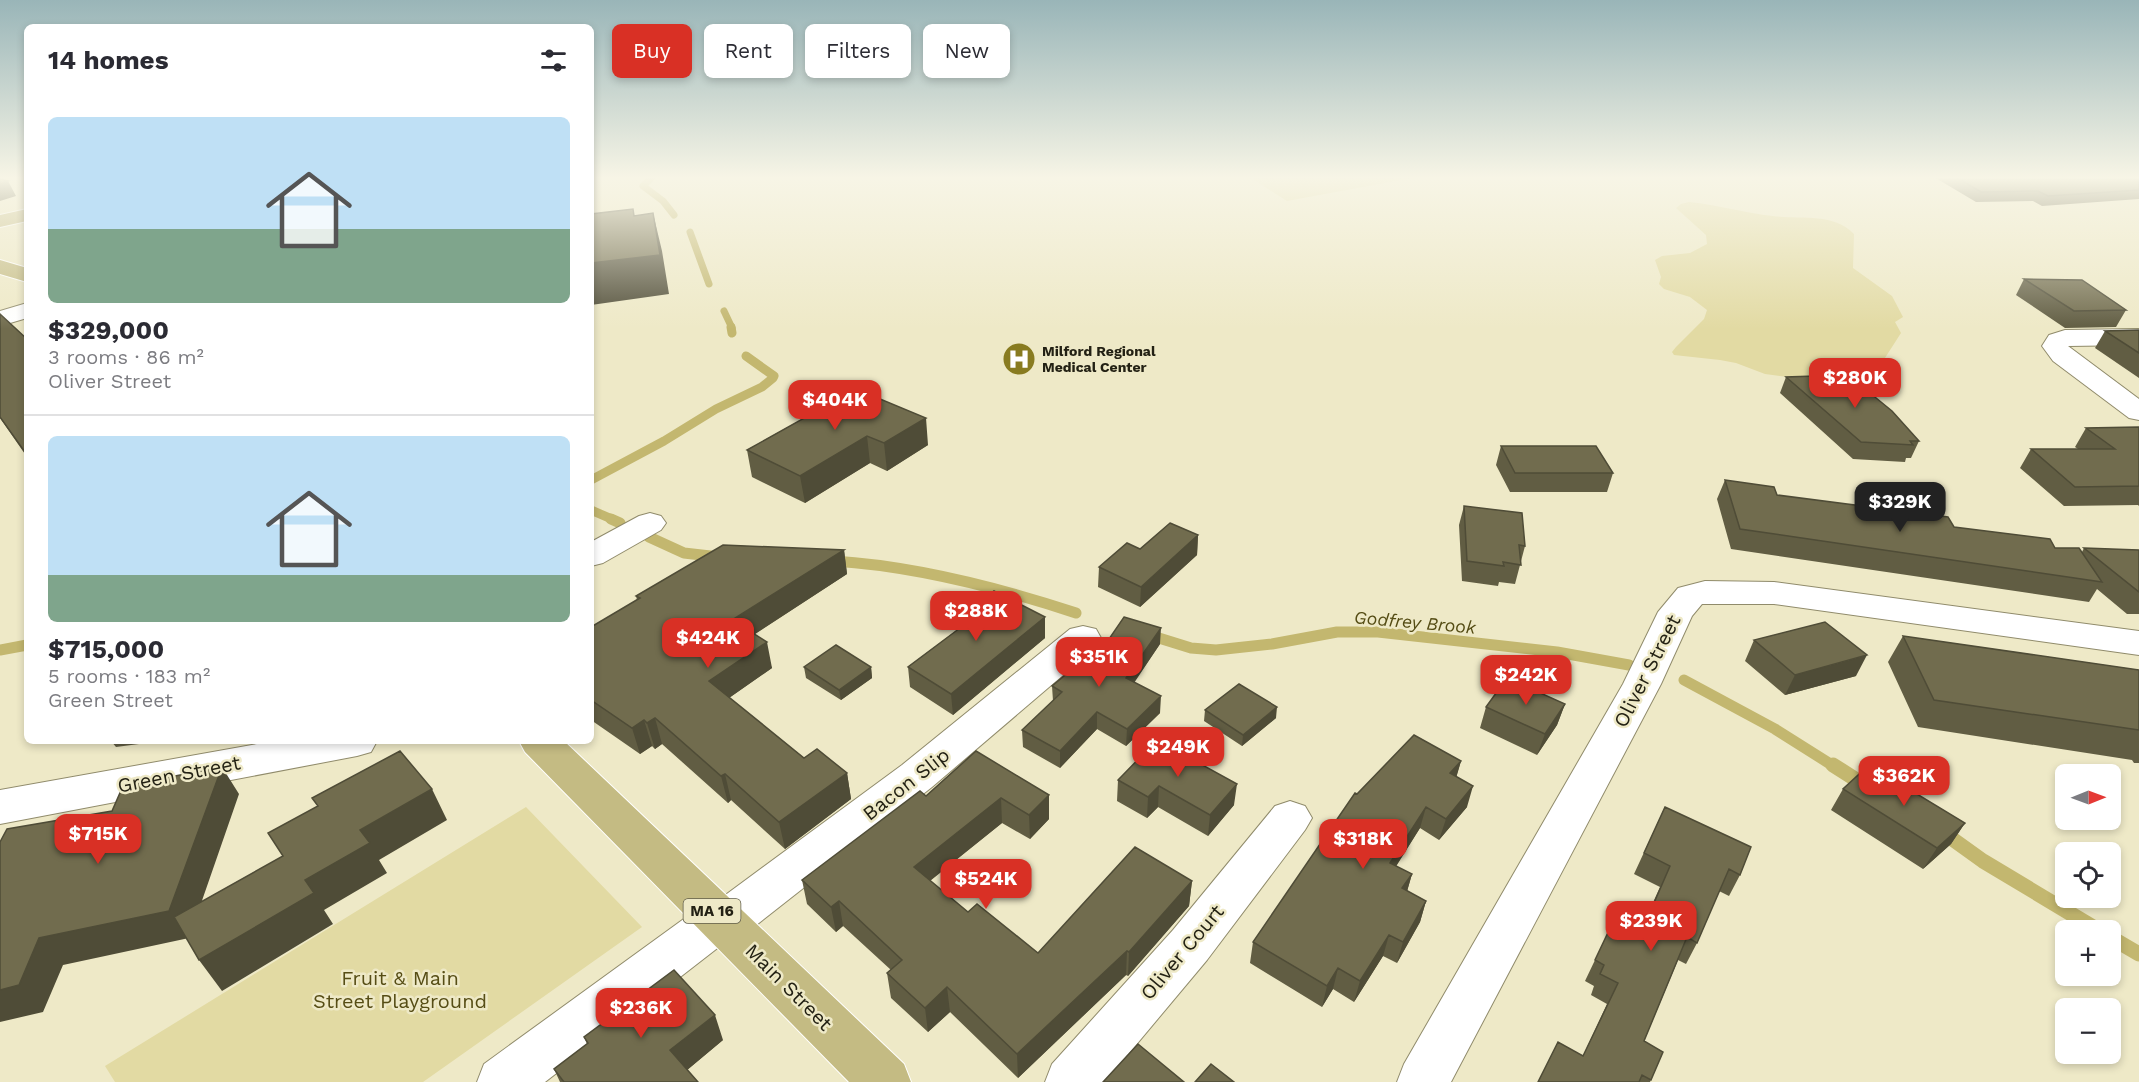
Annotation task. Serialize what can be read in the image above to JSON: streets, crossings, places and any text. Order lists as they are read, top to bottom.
{
  "streets": {
    "main road": ["MA 16", "Main Street"],
    "street": [
      "Oliver Street",
      "Green Street",
      "Bacon Slip",
      "Oliver Court"
    ]
  },
  "crossings": [
    ["Bacon Slip", "Main Street"]
  ],
  "water": ["Godfrey Brook"],
  "parks": ["Fruit & Main Street Playground"],
  "places": {
    "hospital": ["Milford Regional Medical Center"]
  },
  "north": "right",
  "page": {
    "chip": [
      "Buy",
      "Rent",
      "Filters",
      "New"
    ],
    "heading": "14 homes",
    "list": [
      {
        "name": "$329,000",
        "note": "3 rooms · 86 m² · Oliver Street"
      },
      {
        "name": "$715,000",
        "note": "5 rooms · 183 m² · Green Street"
      }
    ],
    "price": [
      "$280K",
      "$404K",
      "$329K",
      "$288K",
      "$424K",
      "$351K",
      "$242K",
      "$249K",
      "$362K",
      "$715K",
      "$318K",
      "$524K",
      "$239K",
      "$236K"
    ],
    "map_buttons": ["+", "−"]
  }
}
